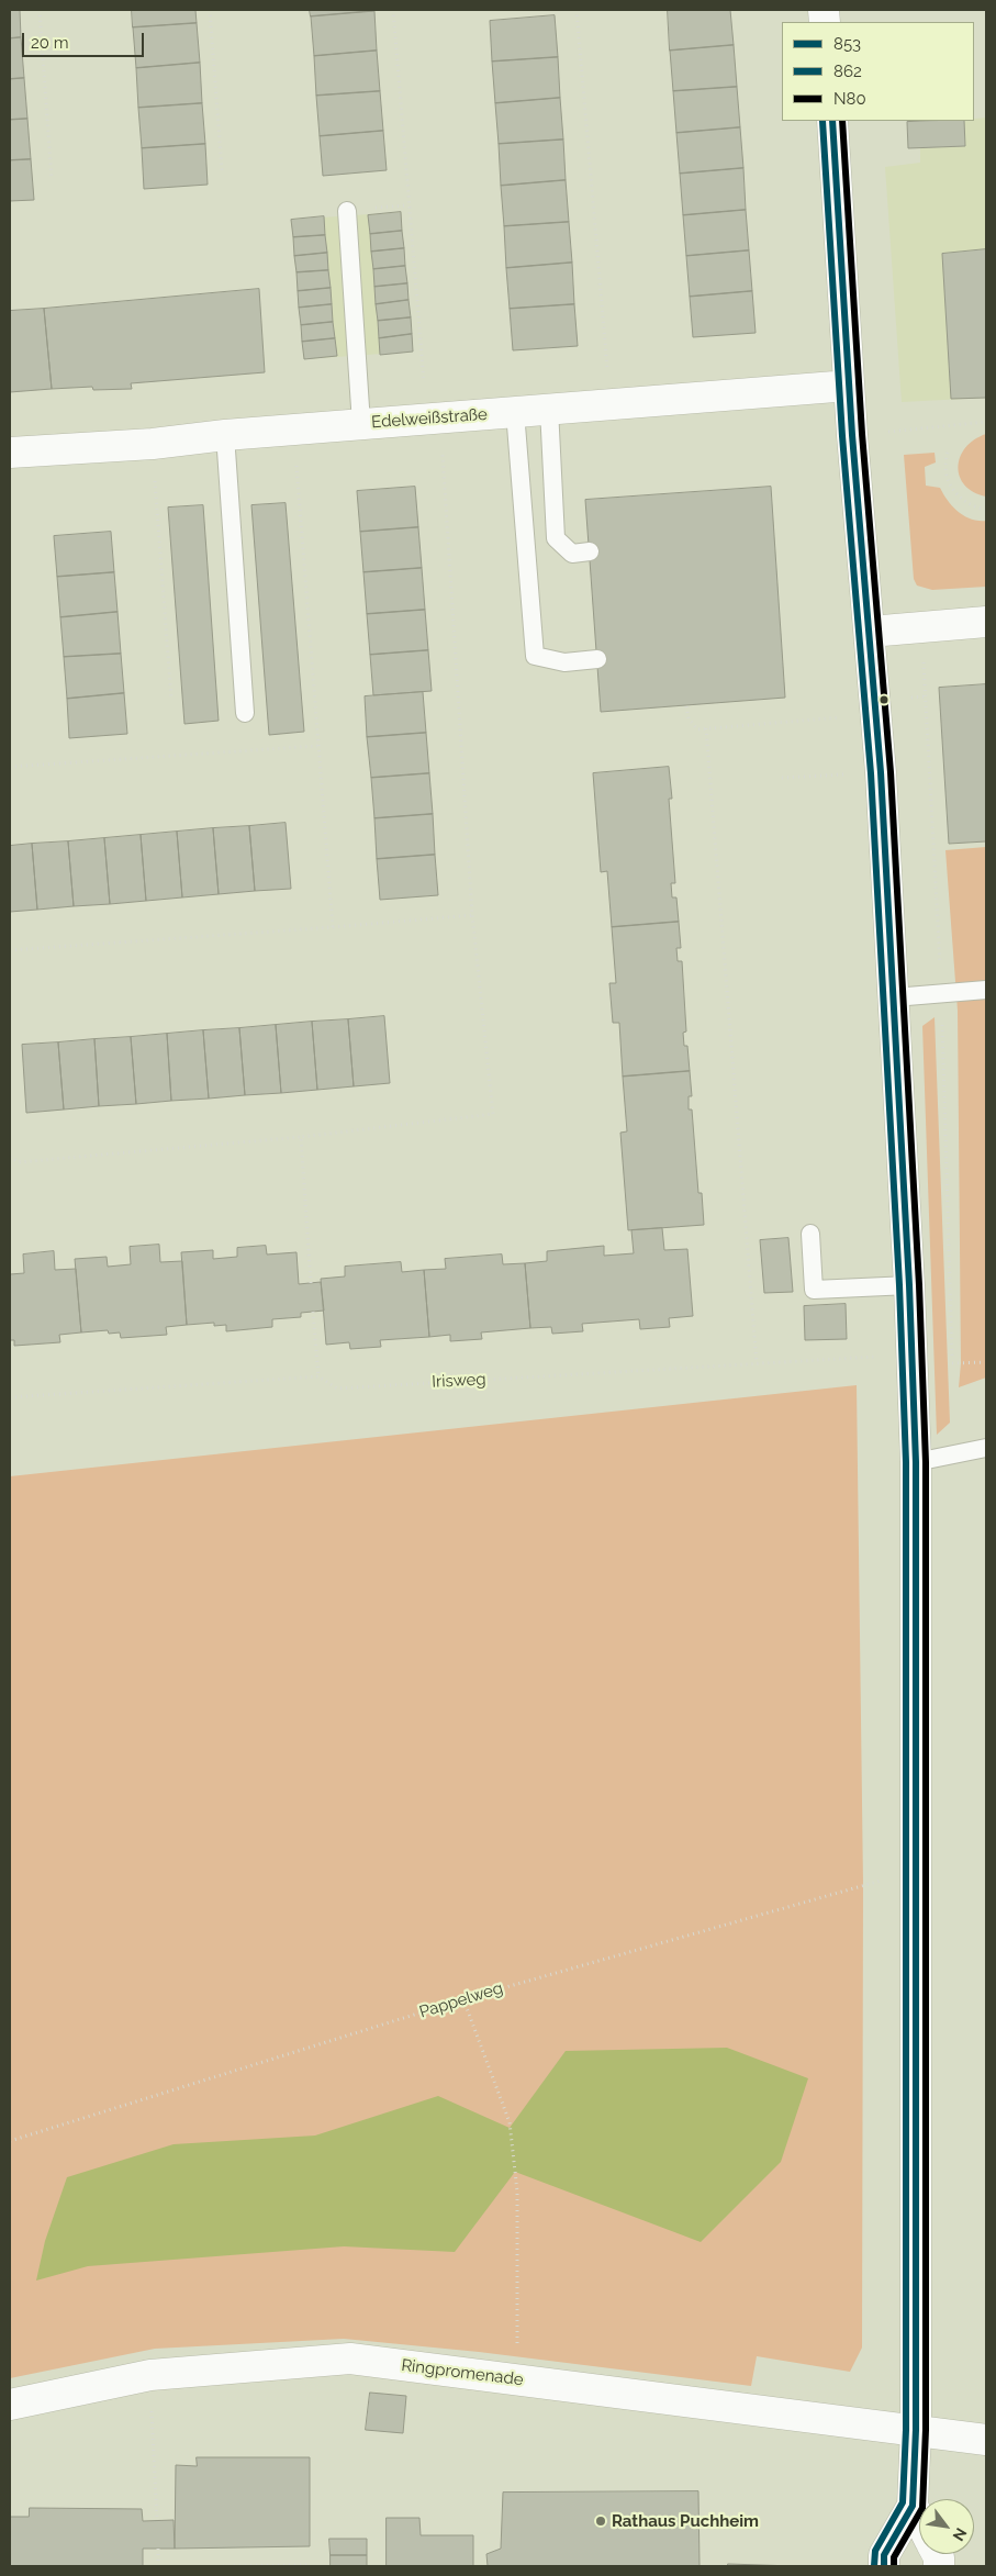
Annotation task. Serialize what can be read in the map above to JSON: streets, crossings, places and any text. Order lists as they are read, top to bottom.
{
  "streets": {
    "street": ["Edelweißstraße", "Ringpromenade"],
    "path": ["Irisweg", "Pappelweg"]
  },
  "places": ["Rathaus Puchheim"],
  "lines": ["transit line 853", "transit line 862", "transit line N80"],
  "legend": ["853", "862", "N80"],
  "scale_bar": "20 m",
  "north": "bottom right"
}
